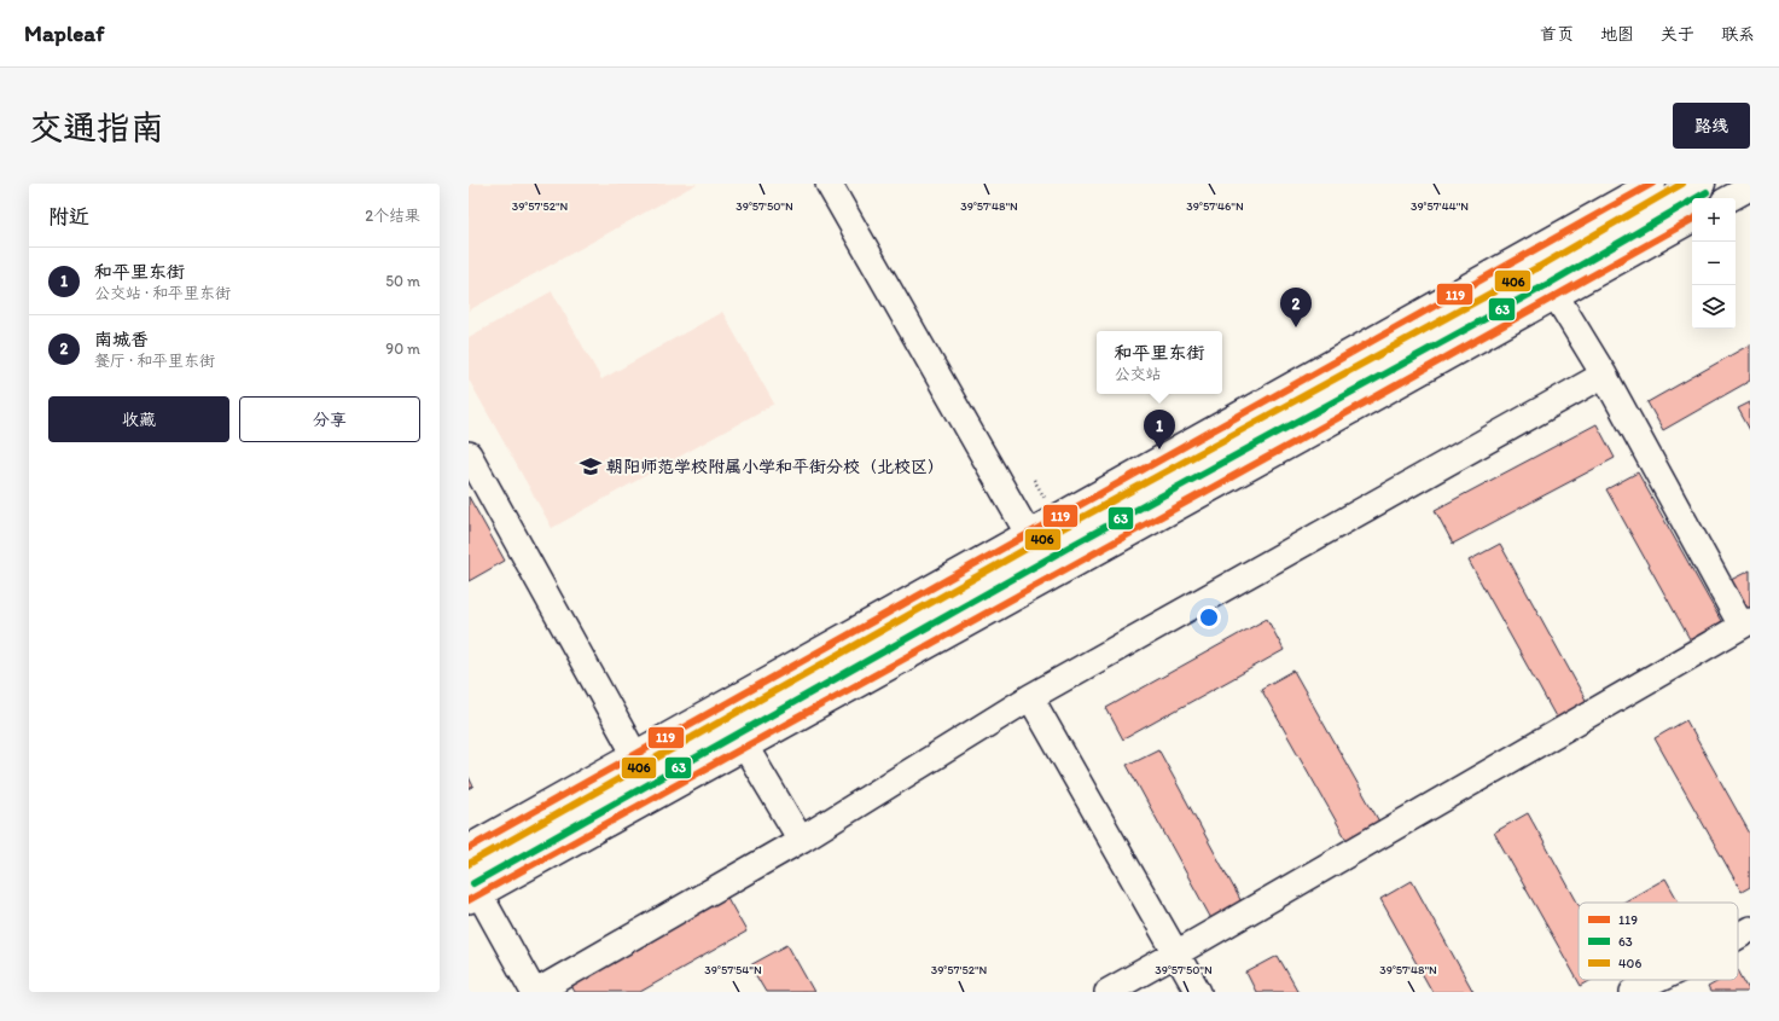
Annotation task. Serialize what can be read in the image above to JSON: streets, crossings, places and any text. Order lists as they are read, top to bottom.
{
  "places": {
    "school or university": ["朝阳师范学校附属小学和平街分校（北校区）"]
  },
  "lines": ["transit line 119", "transit line 406", "transit line 63"],
  "legend": ["119", "63", "406"],
  "page": {
    "header": "Mapleaf",
    "nav": [
      "首页",
      "地图",
      "关于",
      "联系"
    ],
    "buttons": [
      "路线",
      ["收藏", "分享"]
    ],
    "title": "交通指南",
    "heading": ["附近", "2个结果"],
    "map_buttons": ["+", "−"],
    "list": [
      {
        "mark": "1",
        "name": "和平里东街",
        "note": "公交站 · 和平里东街",
        "value": "50 m"
      },
      {
        "mark": "2",
        "name": "南城香",
        "note": "餐厅 · 和平里东街",
        "value": "90 m"
      }
    ],
    "pins": ["2", "1"],
    "popup": ["和平里东街", "公交站"]
  },
  "coordinates": [
    "39°57'52\"N",
    "39°57'50\"N",
    "39°57'48\"N",
    "39°57'46\"N",
    "39°57'44\"N",
    "39°57'54\"N"
  ]
}
